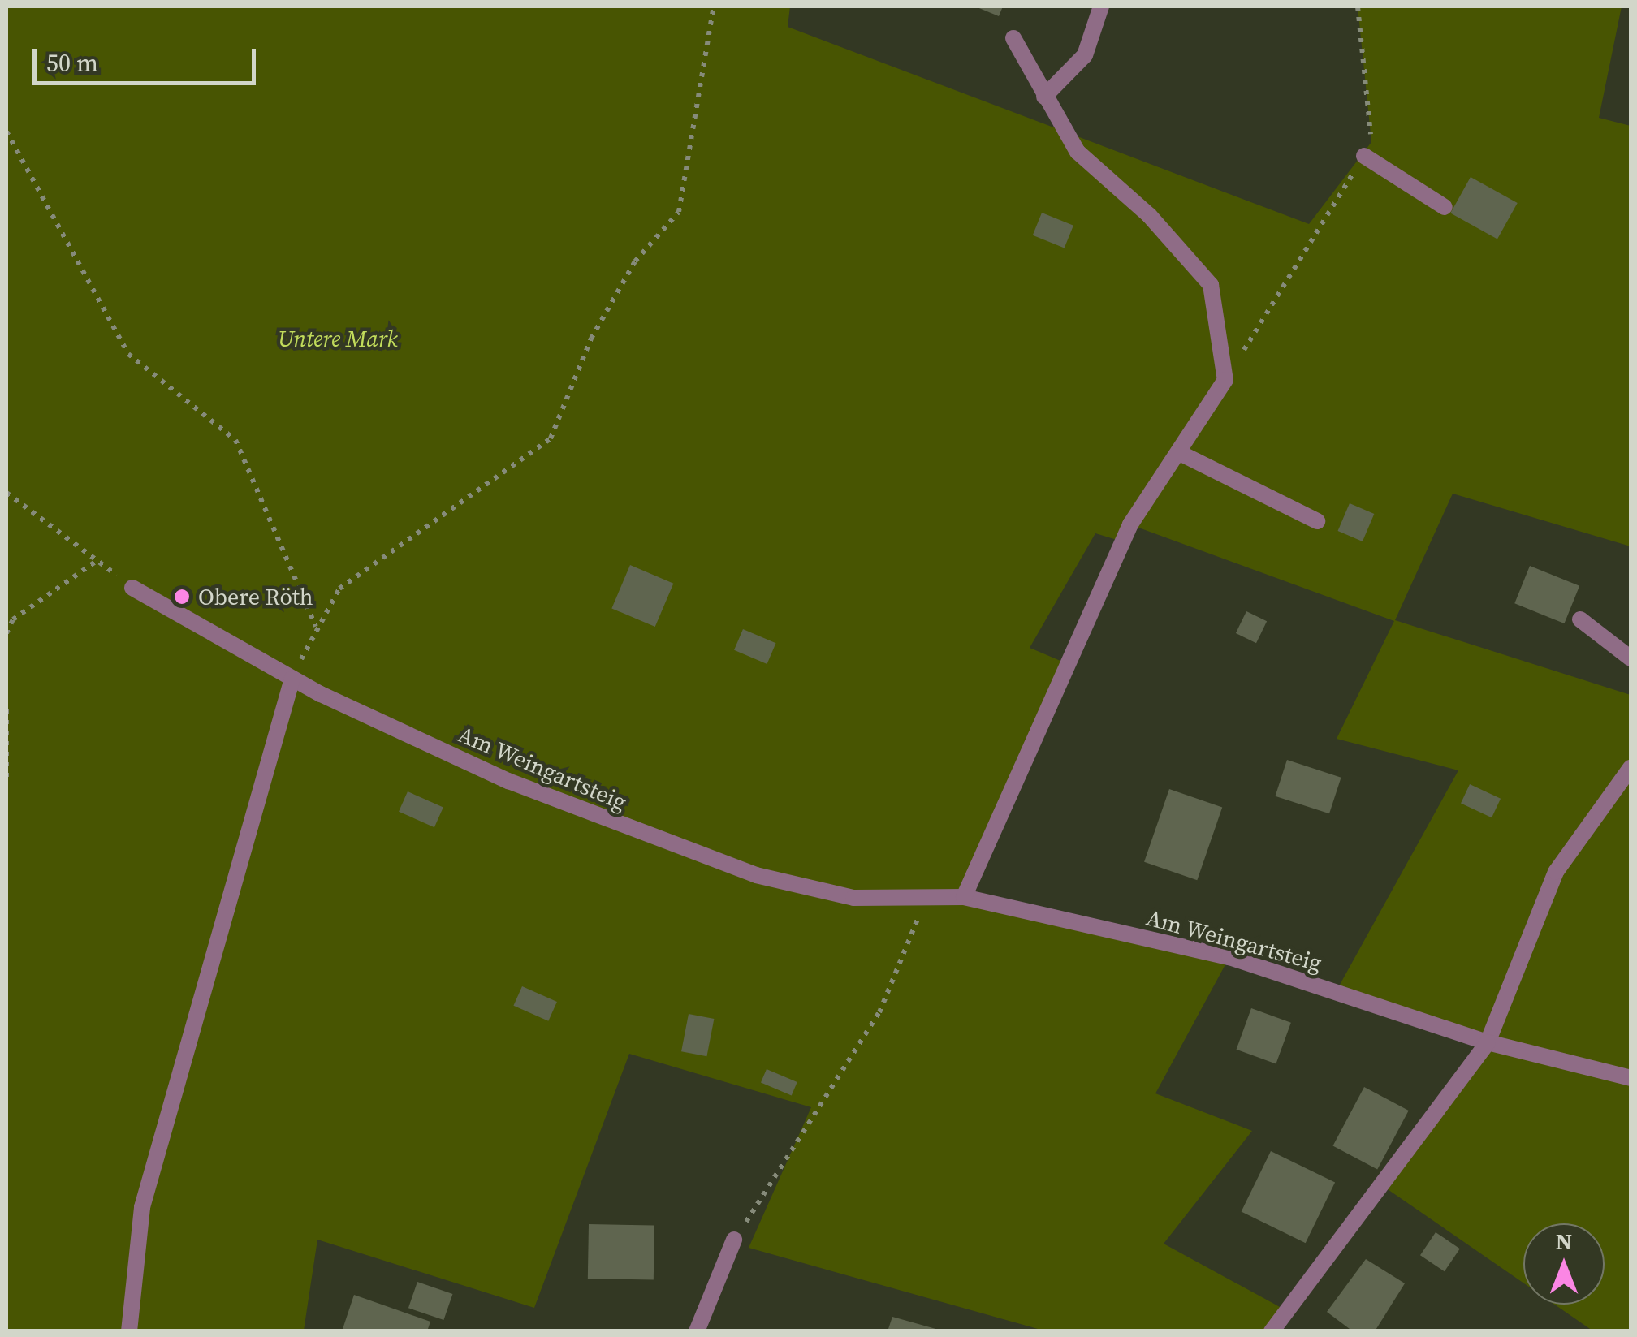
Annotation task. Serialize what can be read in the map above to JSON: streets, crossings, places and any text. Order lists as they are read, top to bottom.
{
  "streets": {
    "street": ["Am Weingartsteig"]
  },
  "parks": ["Untere Mark"],
  "places": ["Obere Röth"],
  "scale_bar": "50 m",
  "north": "top"
}
